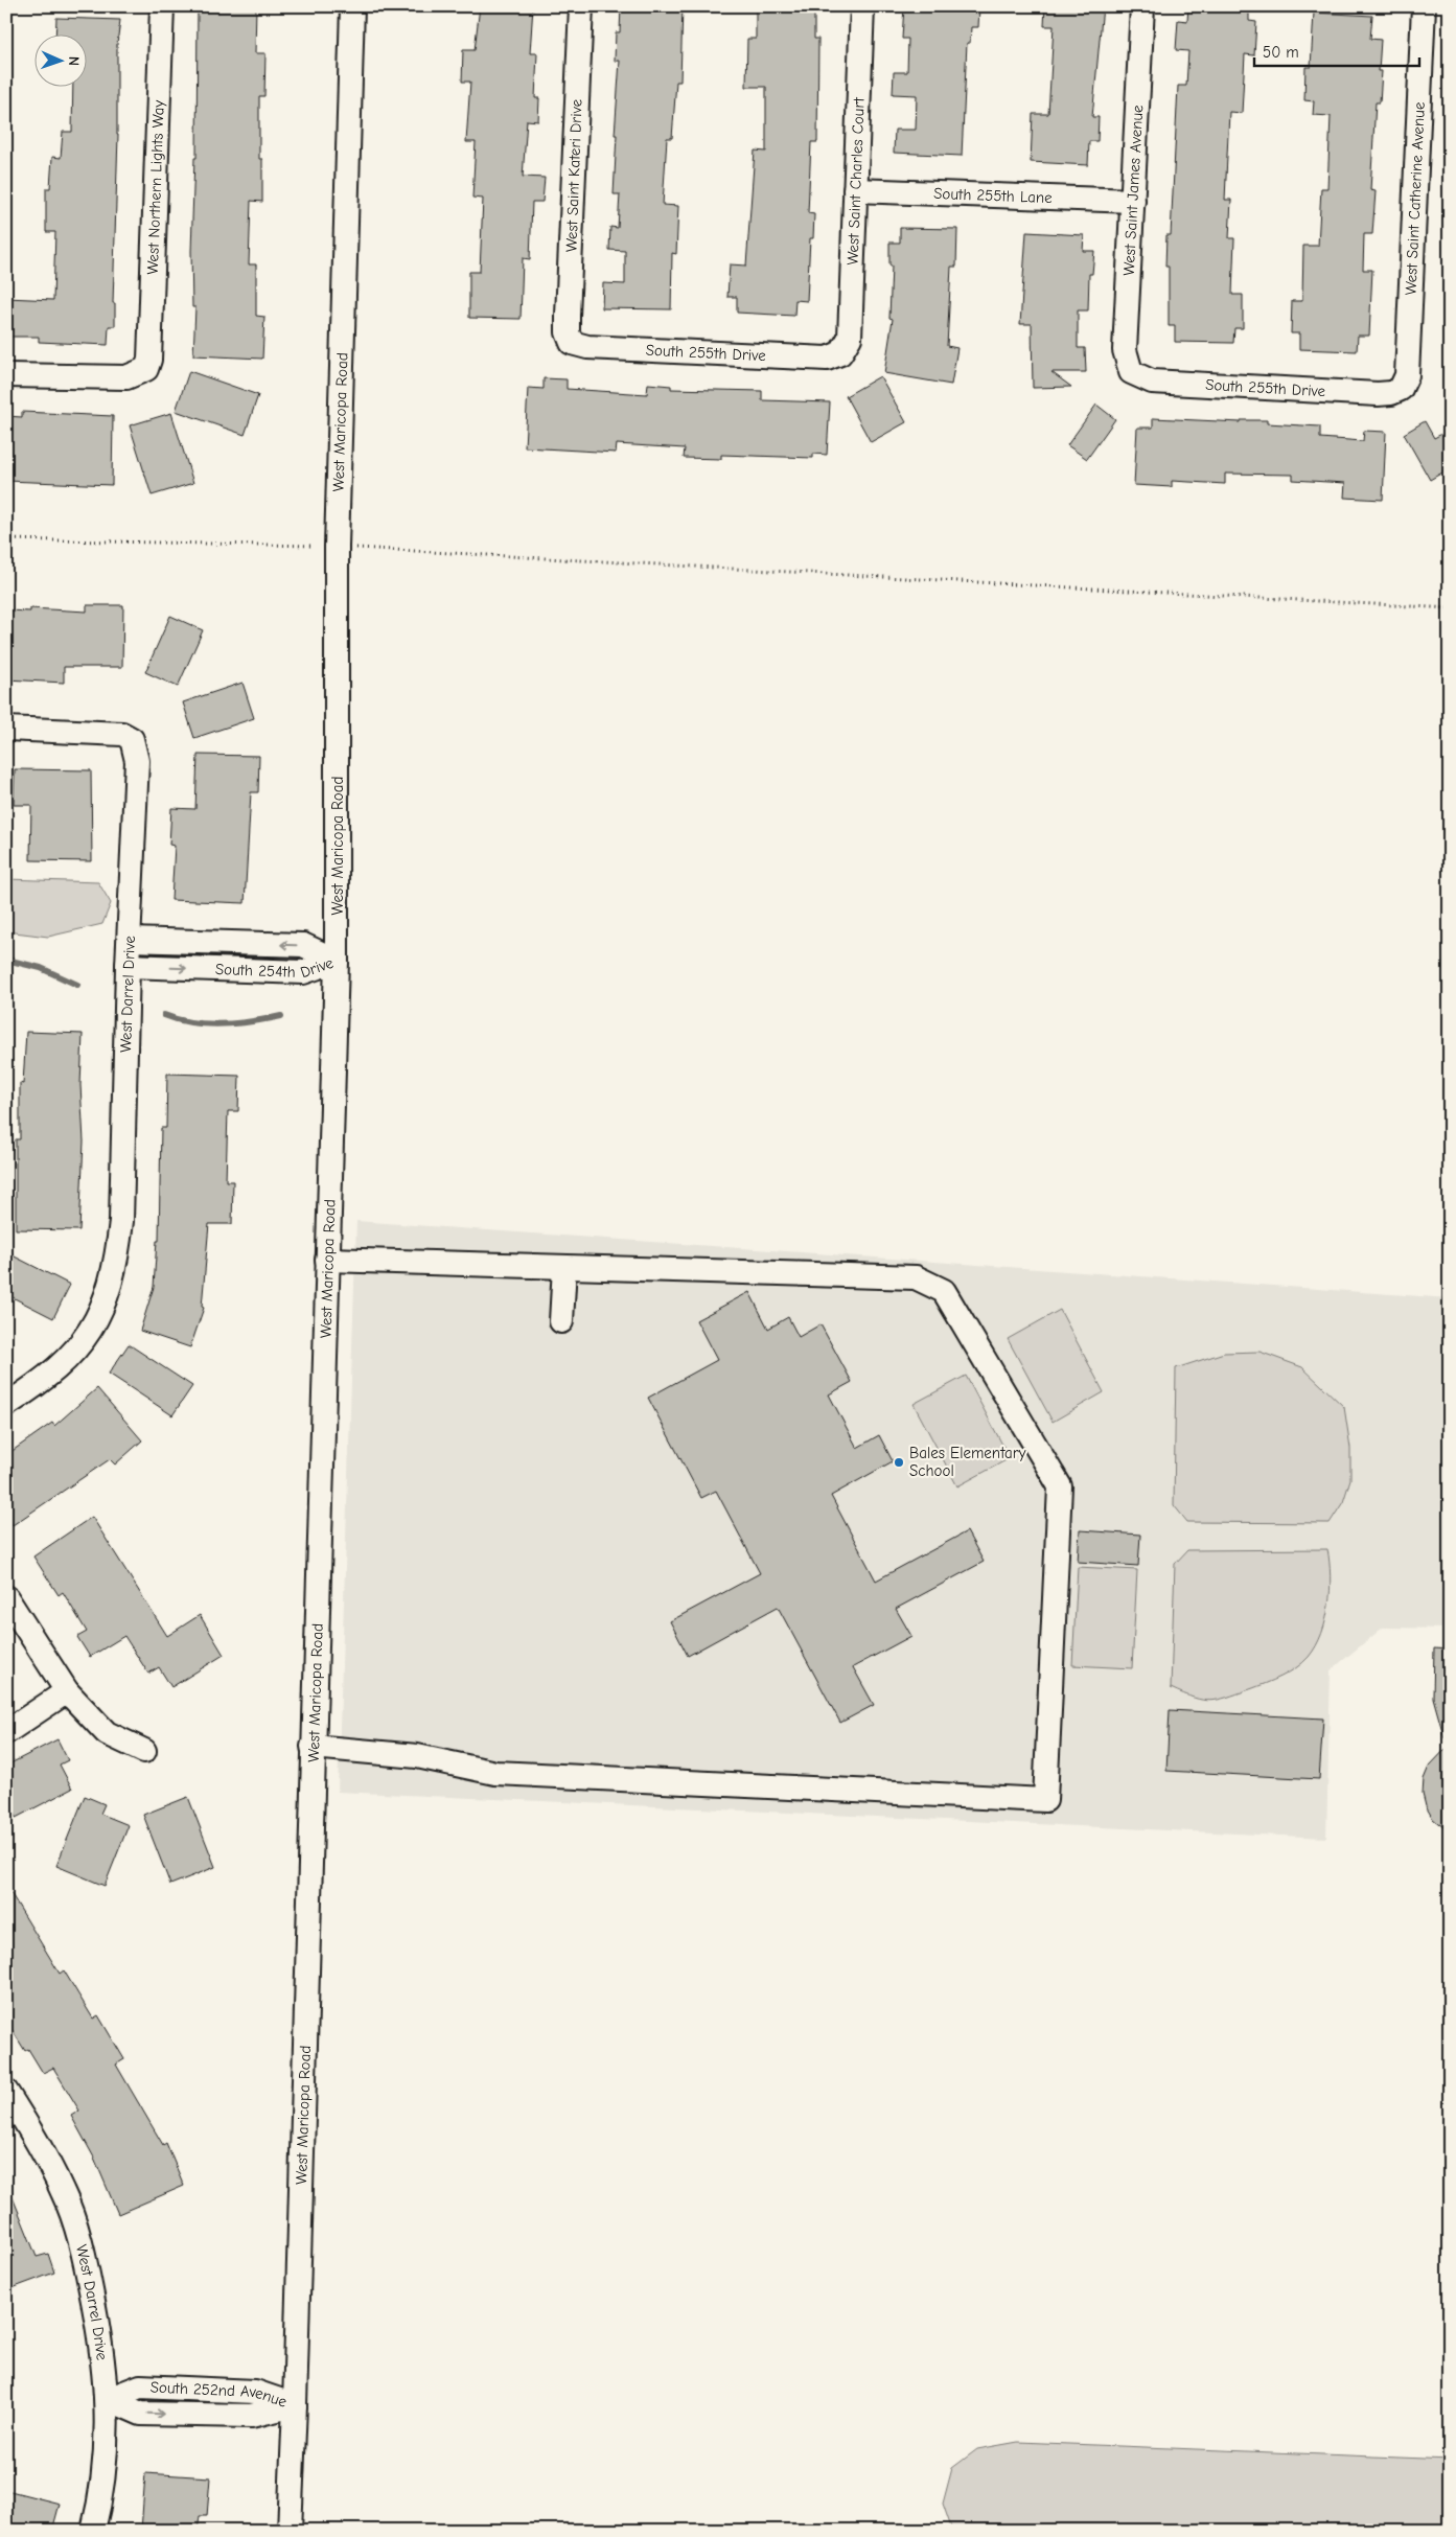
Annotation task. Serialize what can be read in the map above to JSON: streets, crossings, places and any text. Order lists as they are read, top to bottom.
{
  "streets": {
    "street": [
      "West Saint Kateri Drive",
      "West Saint Charles Court",
      "West Northern Lights Way",
      "West Saint James Avenue",
      "South 255th Lane",
      "West Saint Catherine Avenue",
      "South 255th Drive",
      "West Maricopa Road",
      "South 254th Drive",
      "West Darrel Drive",
      "South 252nd Avenue"
    ]
  },
  "crossings": [
    ["West Saint Kateri Drive", "South 255th Drive"],
    ["West Saint Charles Court", "South 255th Lane"],
    ["West Saint Charles Court", "South 255th Drive"],
    ["West Saint James Avenue", "South 255th Lane"],
    ["West Saint James Avenue", "South 255th Drive"],
    ["West Saint Catherine Avenue", "South 255th Drive"],
    ["West Maricopa Road", "South 254th Drive"],
    ["West Maricopa Road", "South 252nd Avenue"],
    ["South 254th Drive", "West Darrel Drive"],
    ["West Darrel Drive", "South 252nd Avenue"]
  ],
  "places": ["Bales Elementary School"],
  "scale_bar": "50 m",
  "north": "right"
}
